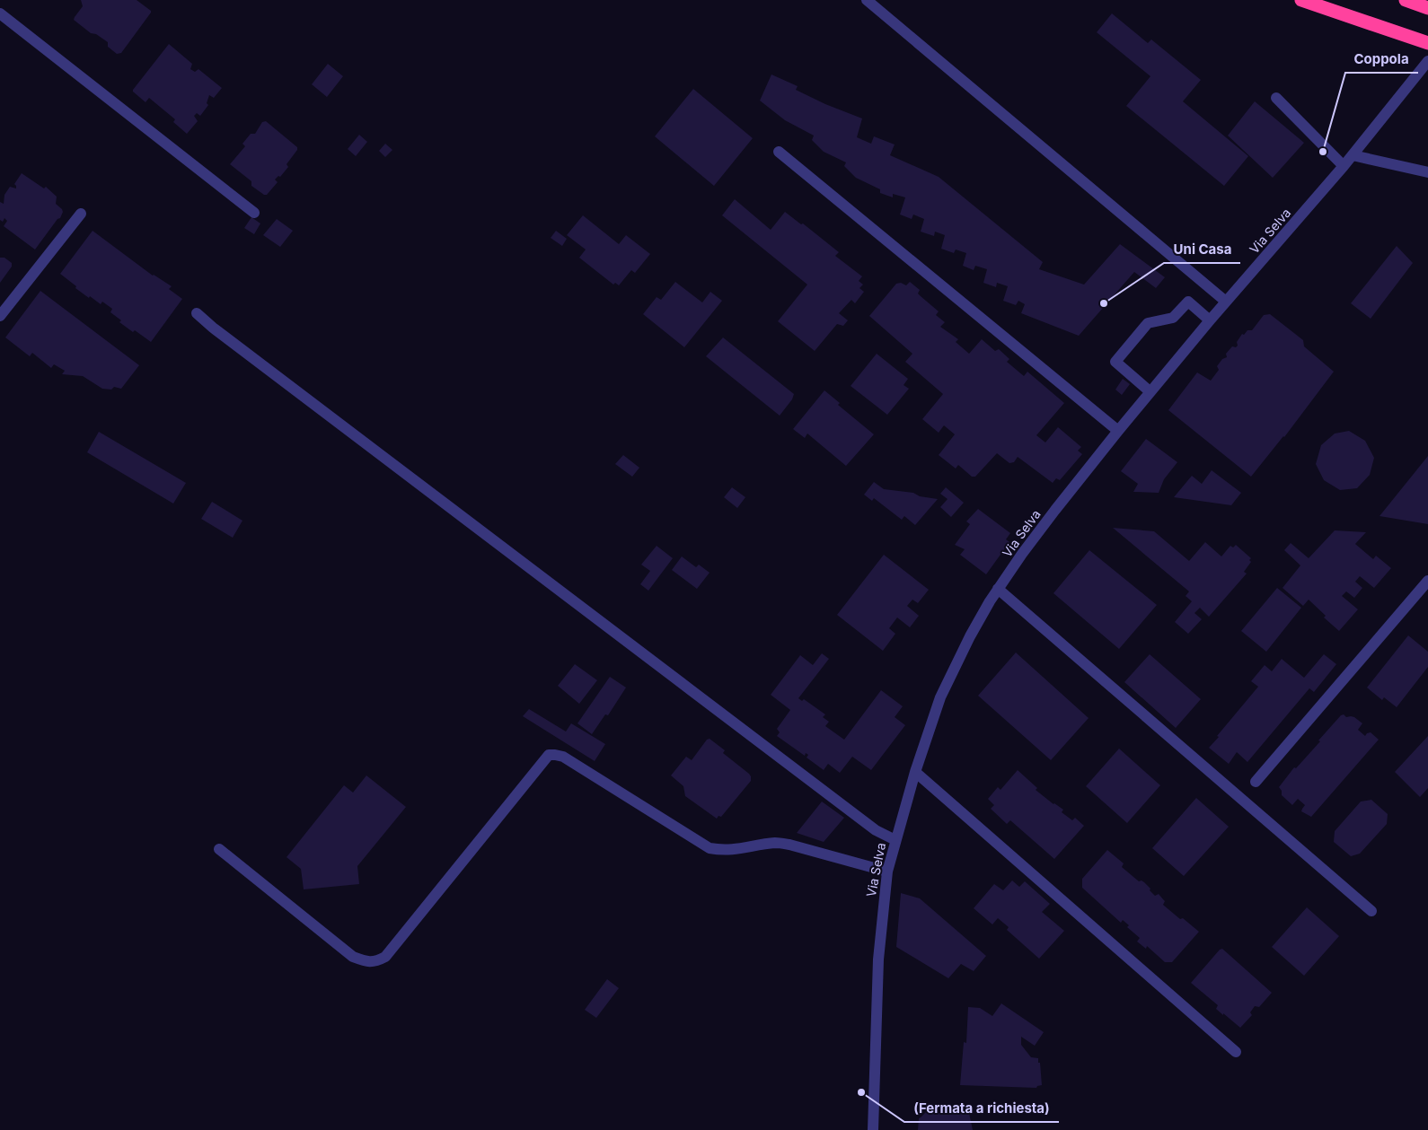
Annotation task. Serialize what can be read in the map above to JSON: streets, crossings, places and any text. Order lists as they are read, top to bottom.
{
  "streets": {
    "street": ["Via Selva"]
  },
  "places": ["Coppola", "Uni Casa", "(Fermata a richiesta)"]
}
